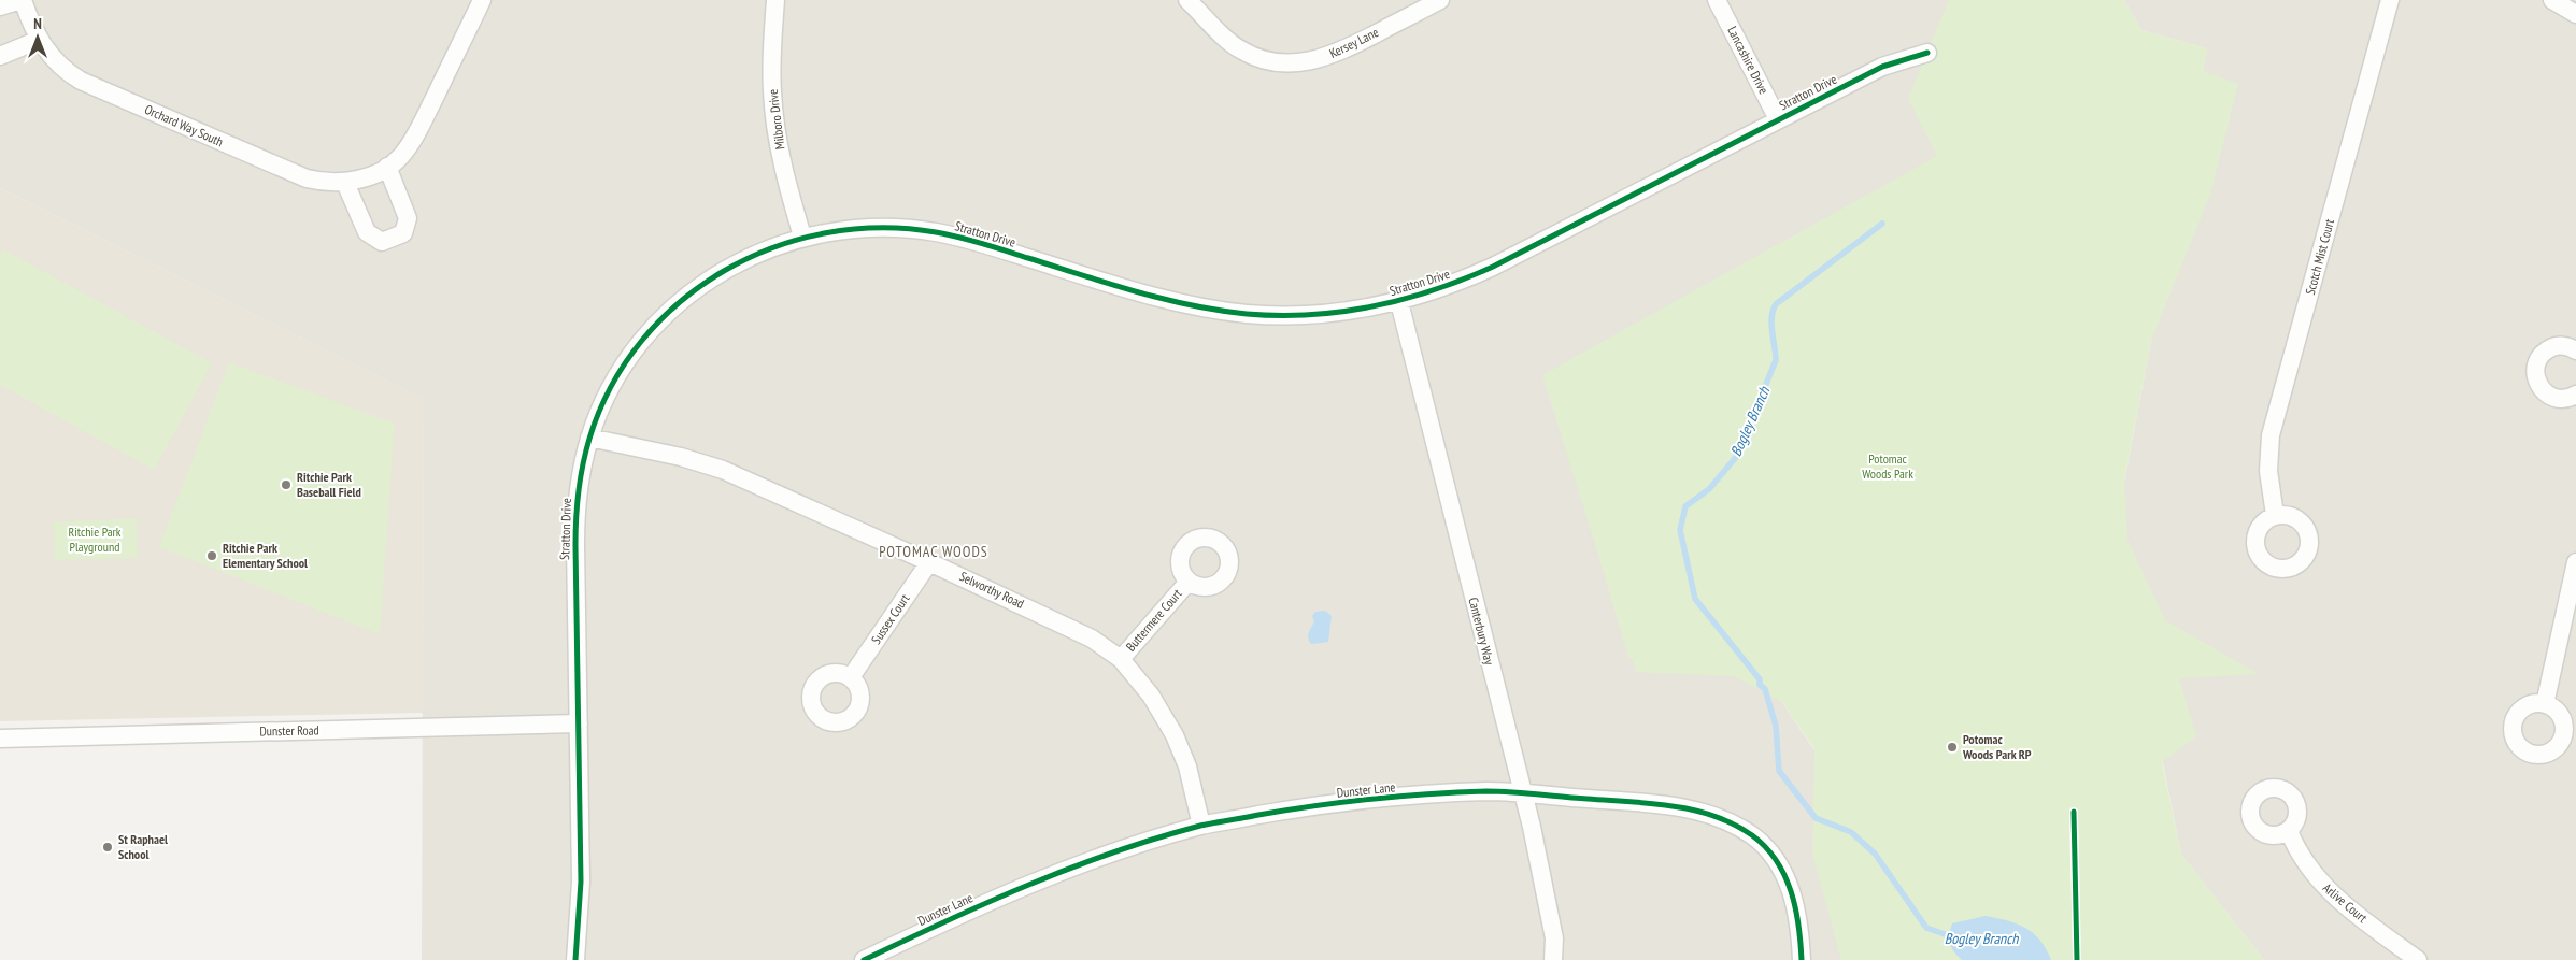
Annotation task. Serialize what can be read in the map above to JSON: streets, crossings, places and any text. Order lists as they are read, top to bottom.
{
  "streets": {
    "street": [
      "Kersey Lane",
      "Lancashire Drive",
      "Stratton Drive",
      "Milboro Drive",
      "Orchard Way South",
      "Scotch Mist Court",
      "Selworthy Road",
      "Sussex Court",
      "Buttermere Court",
      "Canterbury Way",
      "Dunster Road",
      "Dunster Lane",
      "Arlive Court"
    ]
  },
  "crossings": [
    ["Lancashire Drive", "Stratton Drive"],
    ["Stratton Drive", "Milboro Drive"],
    ["Stratton Drive", "Selworthy Road"],
    ["Stratton Drive", "Canterbury Way"],
    ["Stratton Drive", "Dunster Road"],
    ["Selworthy Road", "Sussex Court"],
    ["Selworthy Road", "Buttermere Court"],
    ["Selworthy Road", "Dunster Lane"],
    ["Canterbury Way", "Dunster Lane"]
  ],
  "districts": ["POTOMAC WOODS"],
  "water": ["Bogley Branch"],
  "parks": ["Potomac Woods Park", "Ritchie Park Playground"],
  "places": [
    "Ritchie Park Baseball Field",
    "Ritchie Park Elementary School",
    "Potomac Woods Park RP",
    "St Raphael School"
  ],
  "north": "top"
}
